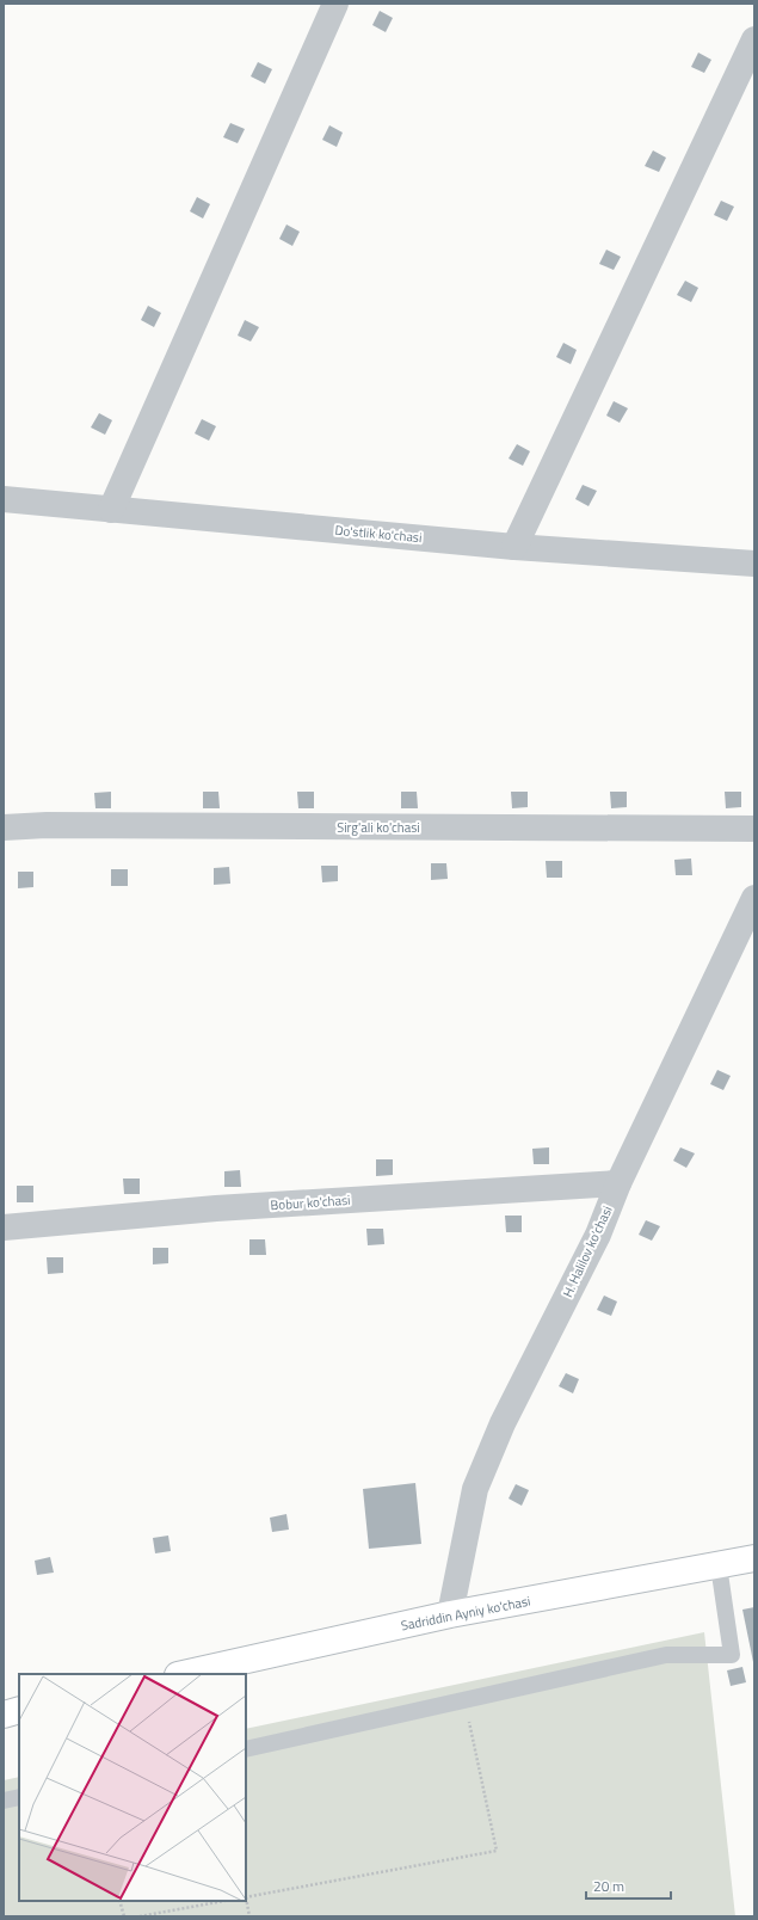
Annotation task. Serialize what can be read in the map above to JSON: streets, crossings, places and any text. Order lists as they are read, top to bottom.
{
  "streets": {
    "street": [
      "Do'stlik ko'chasi",
      "Sirg'ali ko'chasi",
      "Bobur ko'chasi",
      "H. Halilov ko'chasi",
      "Sadriddin Ayniy ko'chasi"
    ]
  },
  "crossings": [
    ["Bobur ko'chasi", "H. Halilov ko'chasi"],
    ["H. Halilov ko'chasi", "Sadriddin Ayniy ko'chasi"]
  ],
  "scale_bar": "20 m"
}
